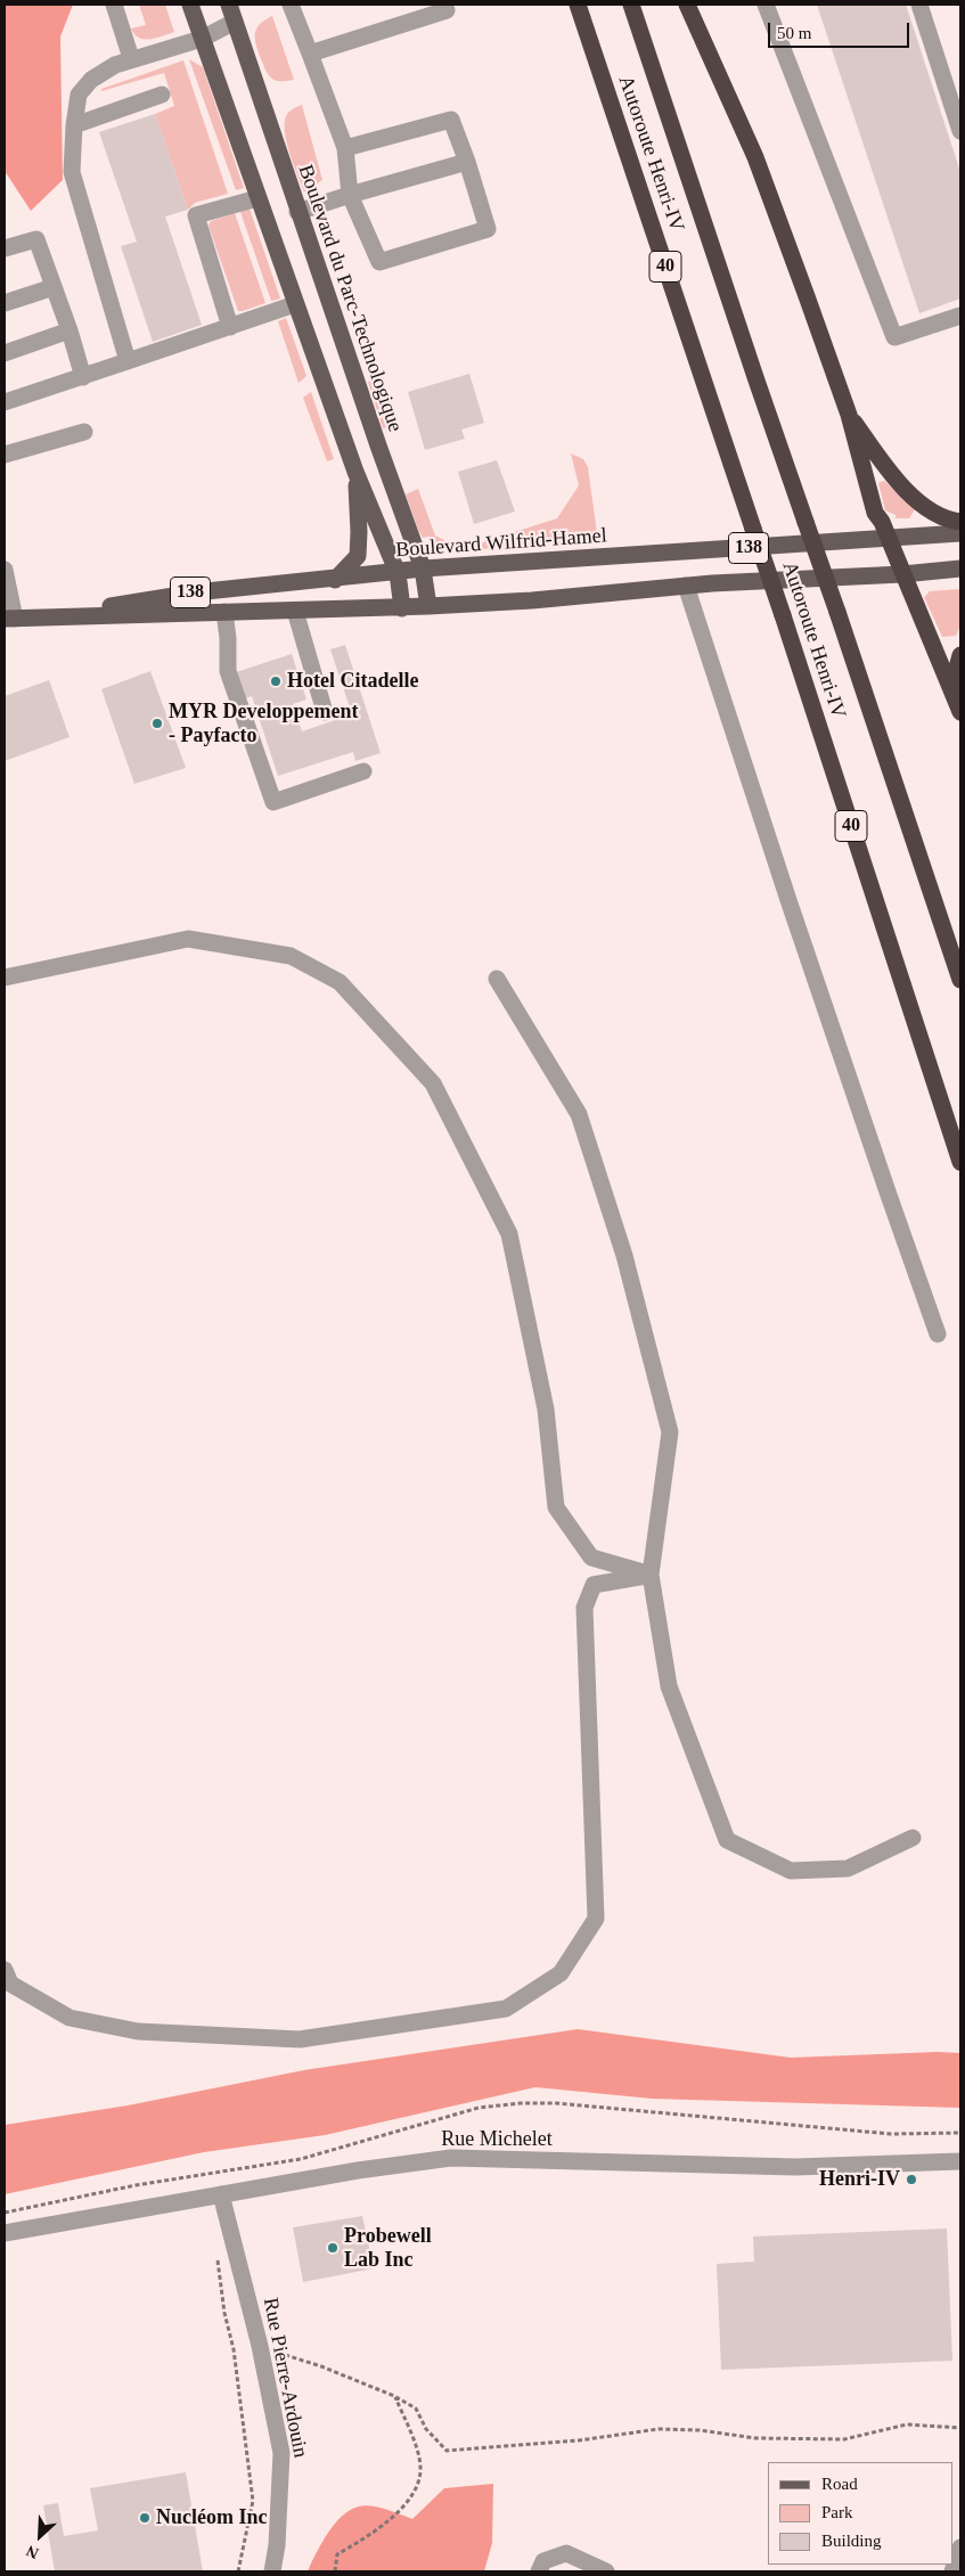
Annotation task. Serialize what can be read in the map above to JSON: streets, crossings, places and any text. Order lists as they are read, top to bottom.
{
  "streets": {
    "highway": ["Autoroute Henri-IV", "40"],
    "main road": ["Boulevard du Parc-Technologique", "Boulevard Wilfrid-Hamel", "138"],
    "street": ["Rue Michelet", "Rue Pierre-Ardouin"]
  },
  "crossings": [
    ["Boulevard du Parc-Technologique", "Boulevard Wilfrid-Hamel"],
    ["Rue Michelet", "Rue Pierre-Ardouin"]
  ],
  "places": [
    "Hotel Citadelle",
    "MYR Developpement - Payfacto",
    "Henri-IV",
    "Probewell Lab Inc",
    "Nucléom Inc"
  ],
  "legend": ["Road", "Park", "Building"],
  "scale_bar": "50 m",
  "north": "bottom left"
}
